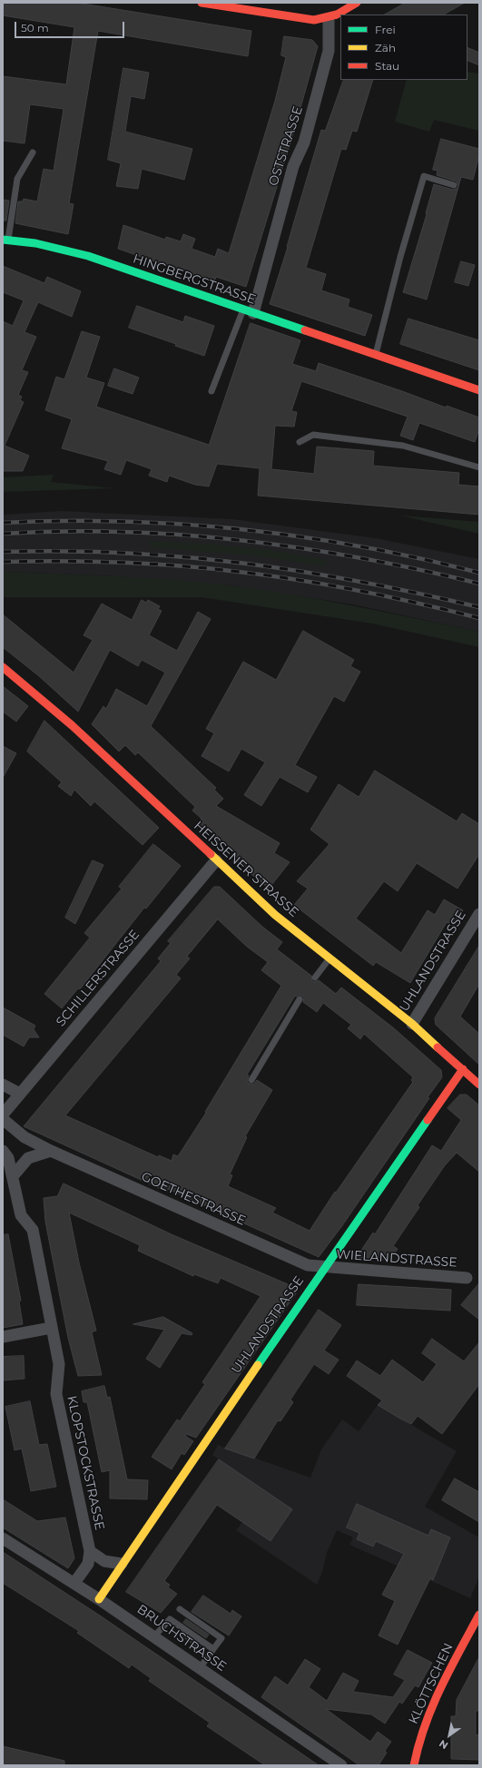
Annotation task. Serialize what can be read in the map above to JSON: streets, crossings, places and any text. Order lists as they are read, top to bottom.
{
  "streets": {
    "street": [
      "OSTSTRASSE",
      "HINGBERGSTRASSE",
      "HEISSENER STRASSE",
      "UHLANDSTRASSE",
      "SCHILLERSTRASSE",
      "GOETHESTRASSE",
      "WIELANDSTRASSE",
      "KLOPSTOCKSTRASSE",
      "BRUCHSTRASSE",
      "KLÖTTSCHEN"
    ]
  },
  "crossings": [
    ["OSTSTRASSE", "HINGBERGSTRASSE"],
    ["HEISSENER STRASSE", "UHLANDSTRASSE"],
    ["HEISSENER STRASSE", "SCHILLERSTRASSE"],
    ["UHLANDSTRASSE", "GOETHESTRASSE"],
    ["UHLANDSTRASSE", "WIELANDSTRASSE"],
    ["UHLANDSTRASSE", "BRUCHSTRASSE"],
    ["GOETHESTRASSE", "WIELANDSTRASSE"],
    ["KLOPSTOCKSTRASSE", "BRUCHSTRASSE"]
  ],
  "legend": ["Frei", "Zäh", "Stau"],
  "scale_bar": "50 m",
  "north": "bottom left"
}
